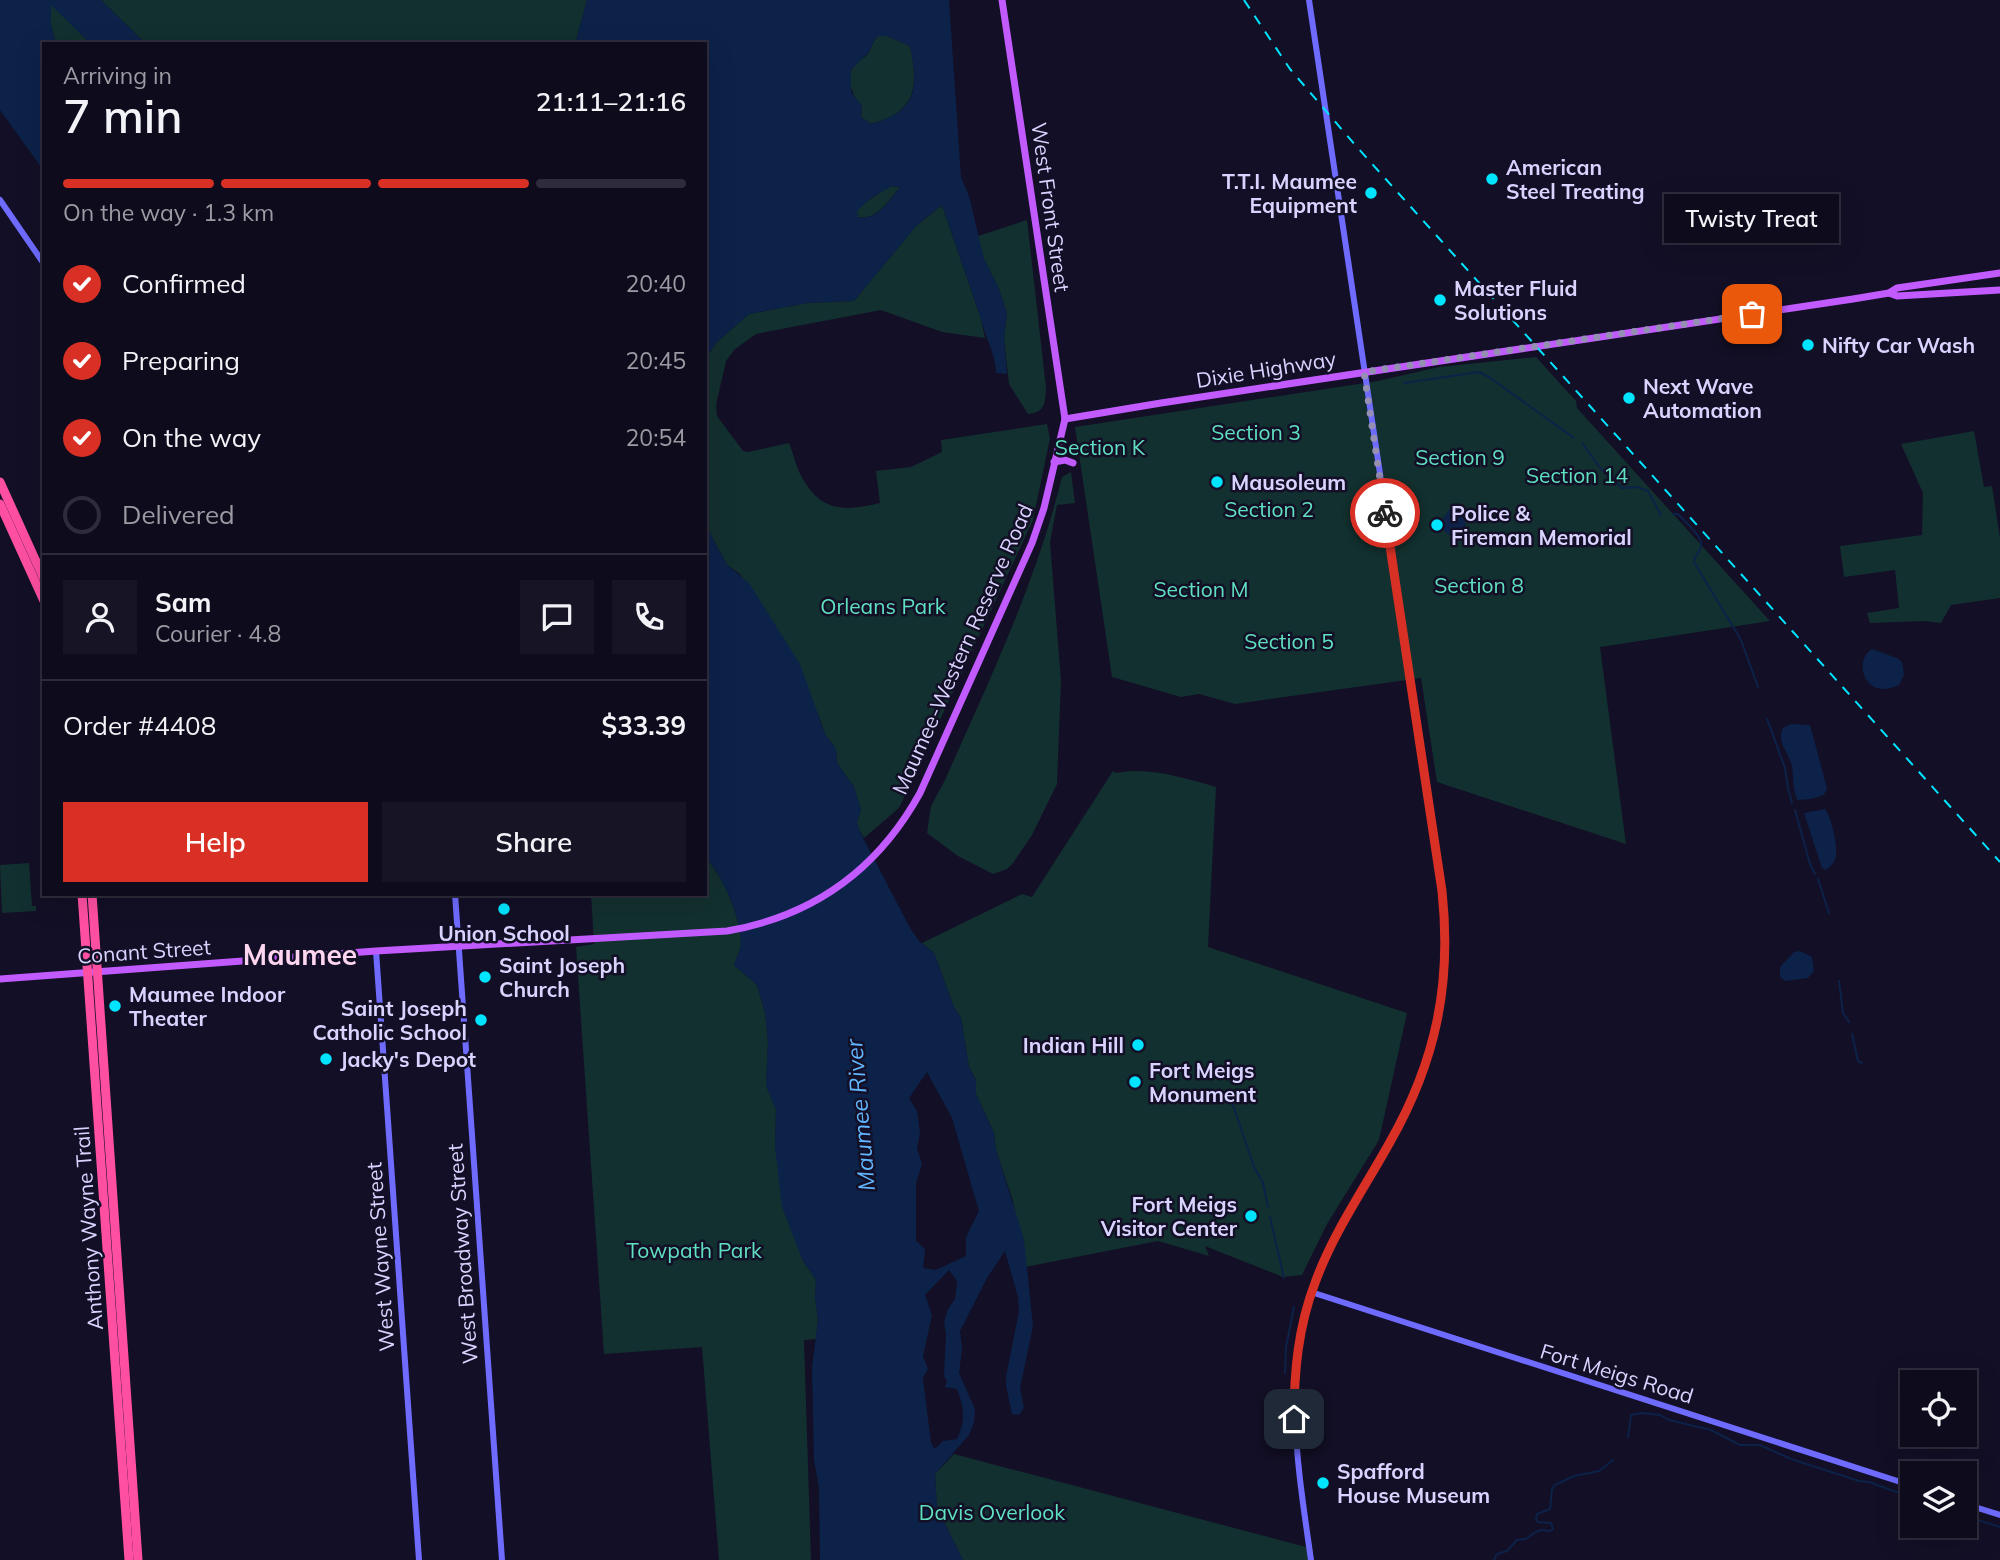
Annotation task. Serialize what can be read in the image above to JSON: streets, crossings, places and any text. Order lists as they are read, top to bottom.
{
  "streets": {
    "highway": ["Anthony Wayne Trail"],
    "main road": [
      "West Front Street",
      "Dixie Highway",
      "Maumee-Western Reserve Road",
      "Conant Street"
    ],
    "street": ["West Broadway Street", "West Wayne Street", "Fort Meigs Road"]
  },
  "crossings": [
    ["West Front Street", "Dixie Highway"],
    ["West Front Street", "Maumee-Western Reserve Road"],
    ["Dixie Highway", "Maumee-Western Reserve Road"],
    ["Maumee-Western Reserve Road", "Conant Street"],
    ["Conant Street", "Anthony Wayne Trail"],
    ["Conant Street", "West Broadway Street"],
    ["Conant Street", "West Wayne Street"]
  ],
  "districts": ["Maumee"],
  "water": ["Maumee River"],
  "parks": [
    "Section 3",
    "Section K",
    "Section 9",
    "Section 14",
    "Section 2",
    "Section 8",
    "Section M",
    "Orleans Park",
    "Section 5",
    "Towpath Park",
    "Davis Overlook"
  ],
  "places": [
    "American Steel Treating",
    "T.T.I. Maumee Equipment",
    "Master Fluid Solutions",
    "Twisty Treat",
    "Nifty Car Wash",
    "Next Wave Automation",
    "Mausoleum",
    "Police & Fireman Memorial",
    "Union School",
    "Saint Joseph Church",
    "Maumee Indoor Theater",
    "Saint Joseph Catholic School",
    "Indian Hill",
    "Jacky's Depot",
    "Fort Meigs Monument",
    "Fort Meigs Visitor Center",
    "Spafford House Museum"
  ],
  "page": {
    "heading": ["7 min", "Arriving in", "21:11–21:16"],
    "panel": [
      "Sam",
      "Courier · 4.8",
      "Order #4408",
      "$33.39"
    ],
    "bar": "On the way · 1.3 km",
    "bubble": "Twisty Treat",
    "list": [
      ["Confirmed", "20:40"],
      ["Preparing", "20:45"],
      ["On the way", "20:54"],
      "Delivered"
    ],
    "buttons": ["Help", "Share"]
  }
}
